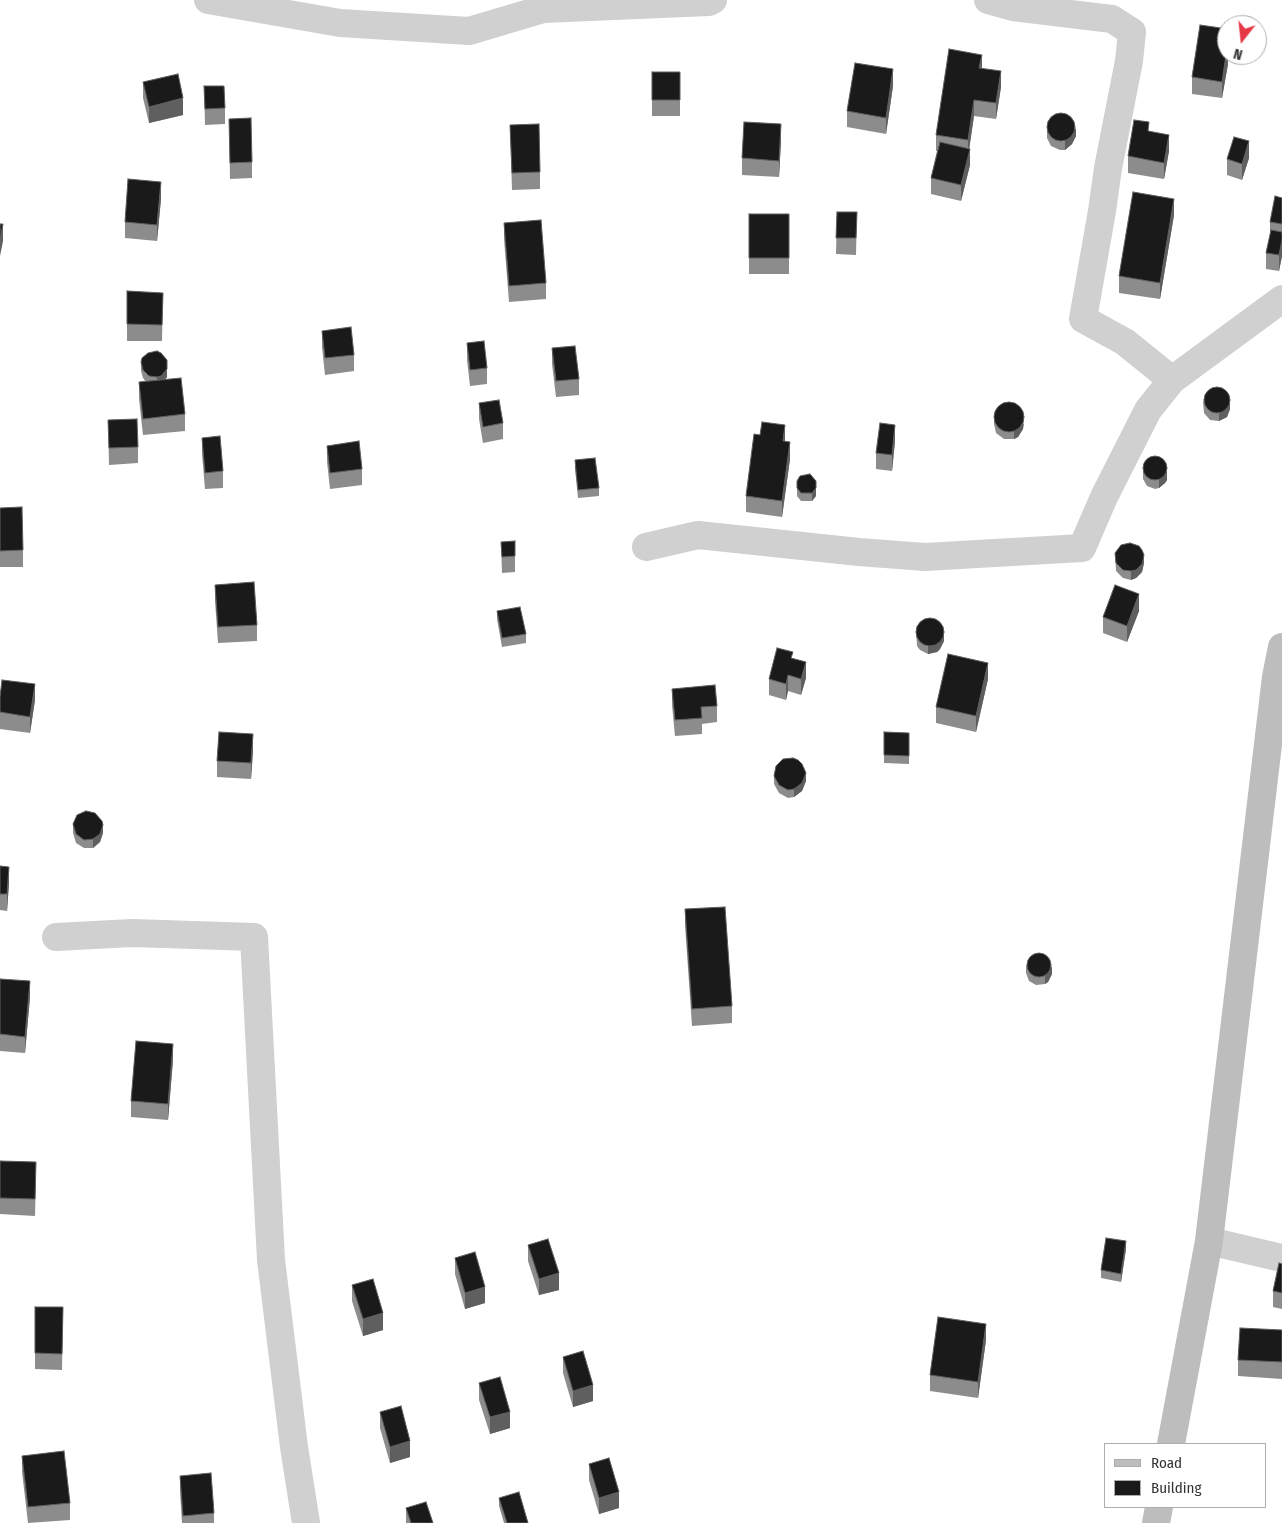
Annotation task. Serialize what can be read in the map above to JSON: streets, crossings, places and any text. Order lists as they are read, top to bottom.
{
  "legend": ["Road", "Building"],
  "north": "bottom"
}
